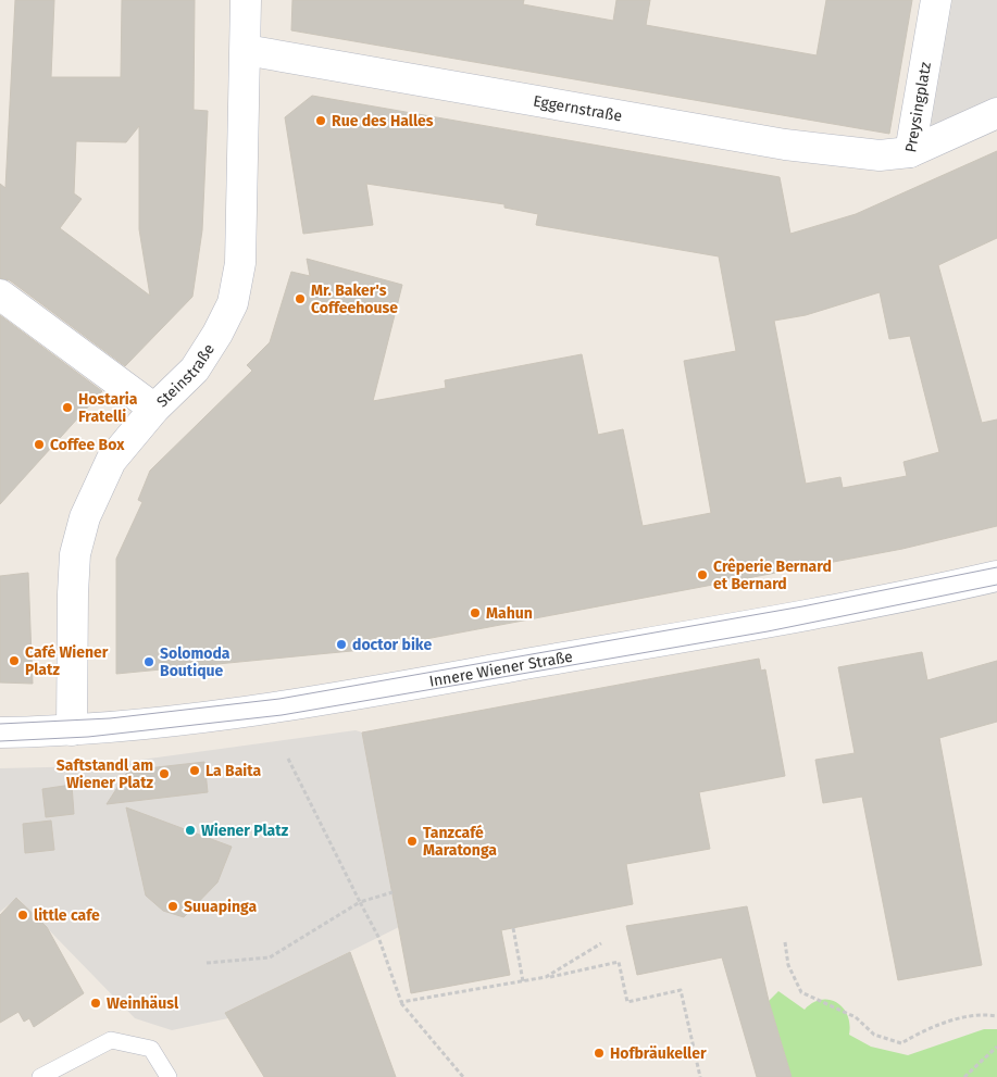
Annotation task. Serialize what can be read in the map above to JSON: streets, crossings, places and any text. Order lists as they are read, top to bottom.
{
  "streets": {
    "street": [
      "Preysingplatz",
      "Eggernstraße",
      "Steinstraße",
      "Innere Wiener Straße"
    ]
  },
  "crossings": [
    ["Preysingplatz", "Eggernstraße"],
    ["Eggernstraße", "Steinstraße"],
    ["Steinstraße", "Innere Wiener Straße"]
  ],
  "places": [
    "Rue des Halles",
    "Mr. Baker's Coffeehouse",
    "Hostaria Fratelli",
    "Coffee Box",
    "Crêperie Bernard et Bernard",
    "Mahun",
    "doctor bike",
    "Café Wiener Platz",
    "Solomoda Boutique",
    "La Baita",
    "Saftstandl am Wiener Platz",
    "Wiener Platz",
    "Tanzcafé Maratonga",
    "Suuapinga",
    "little cafe",
    "Weinhäusl",
    "Hofbräukeller"
  ]
}
